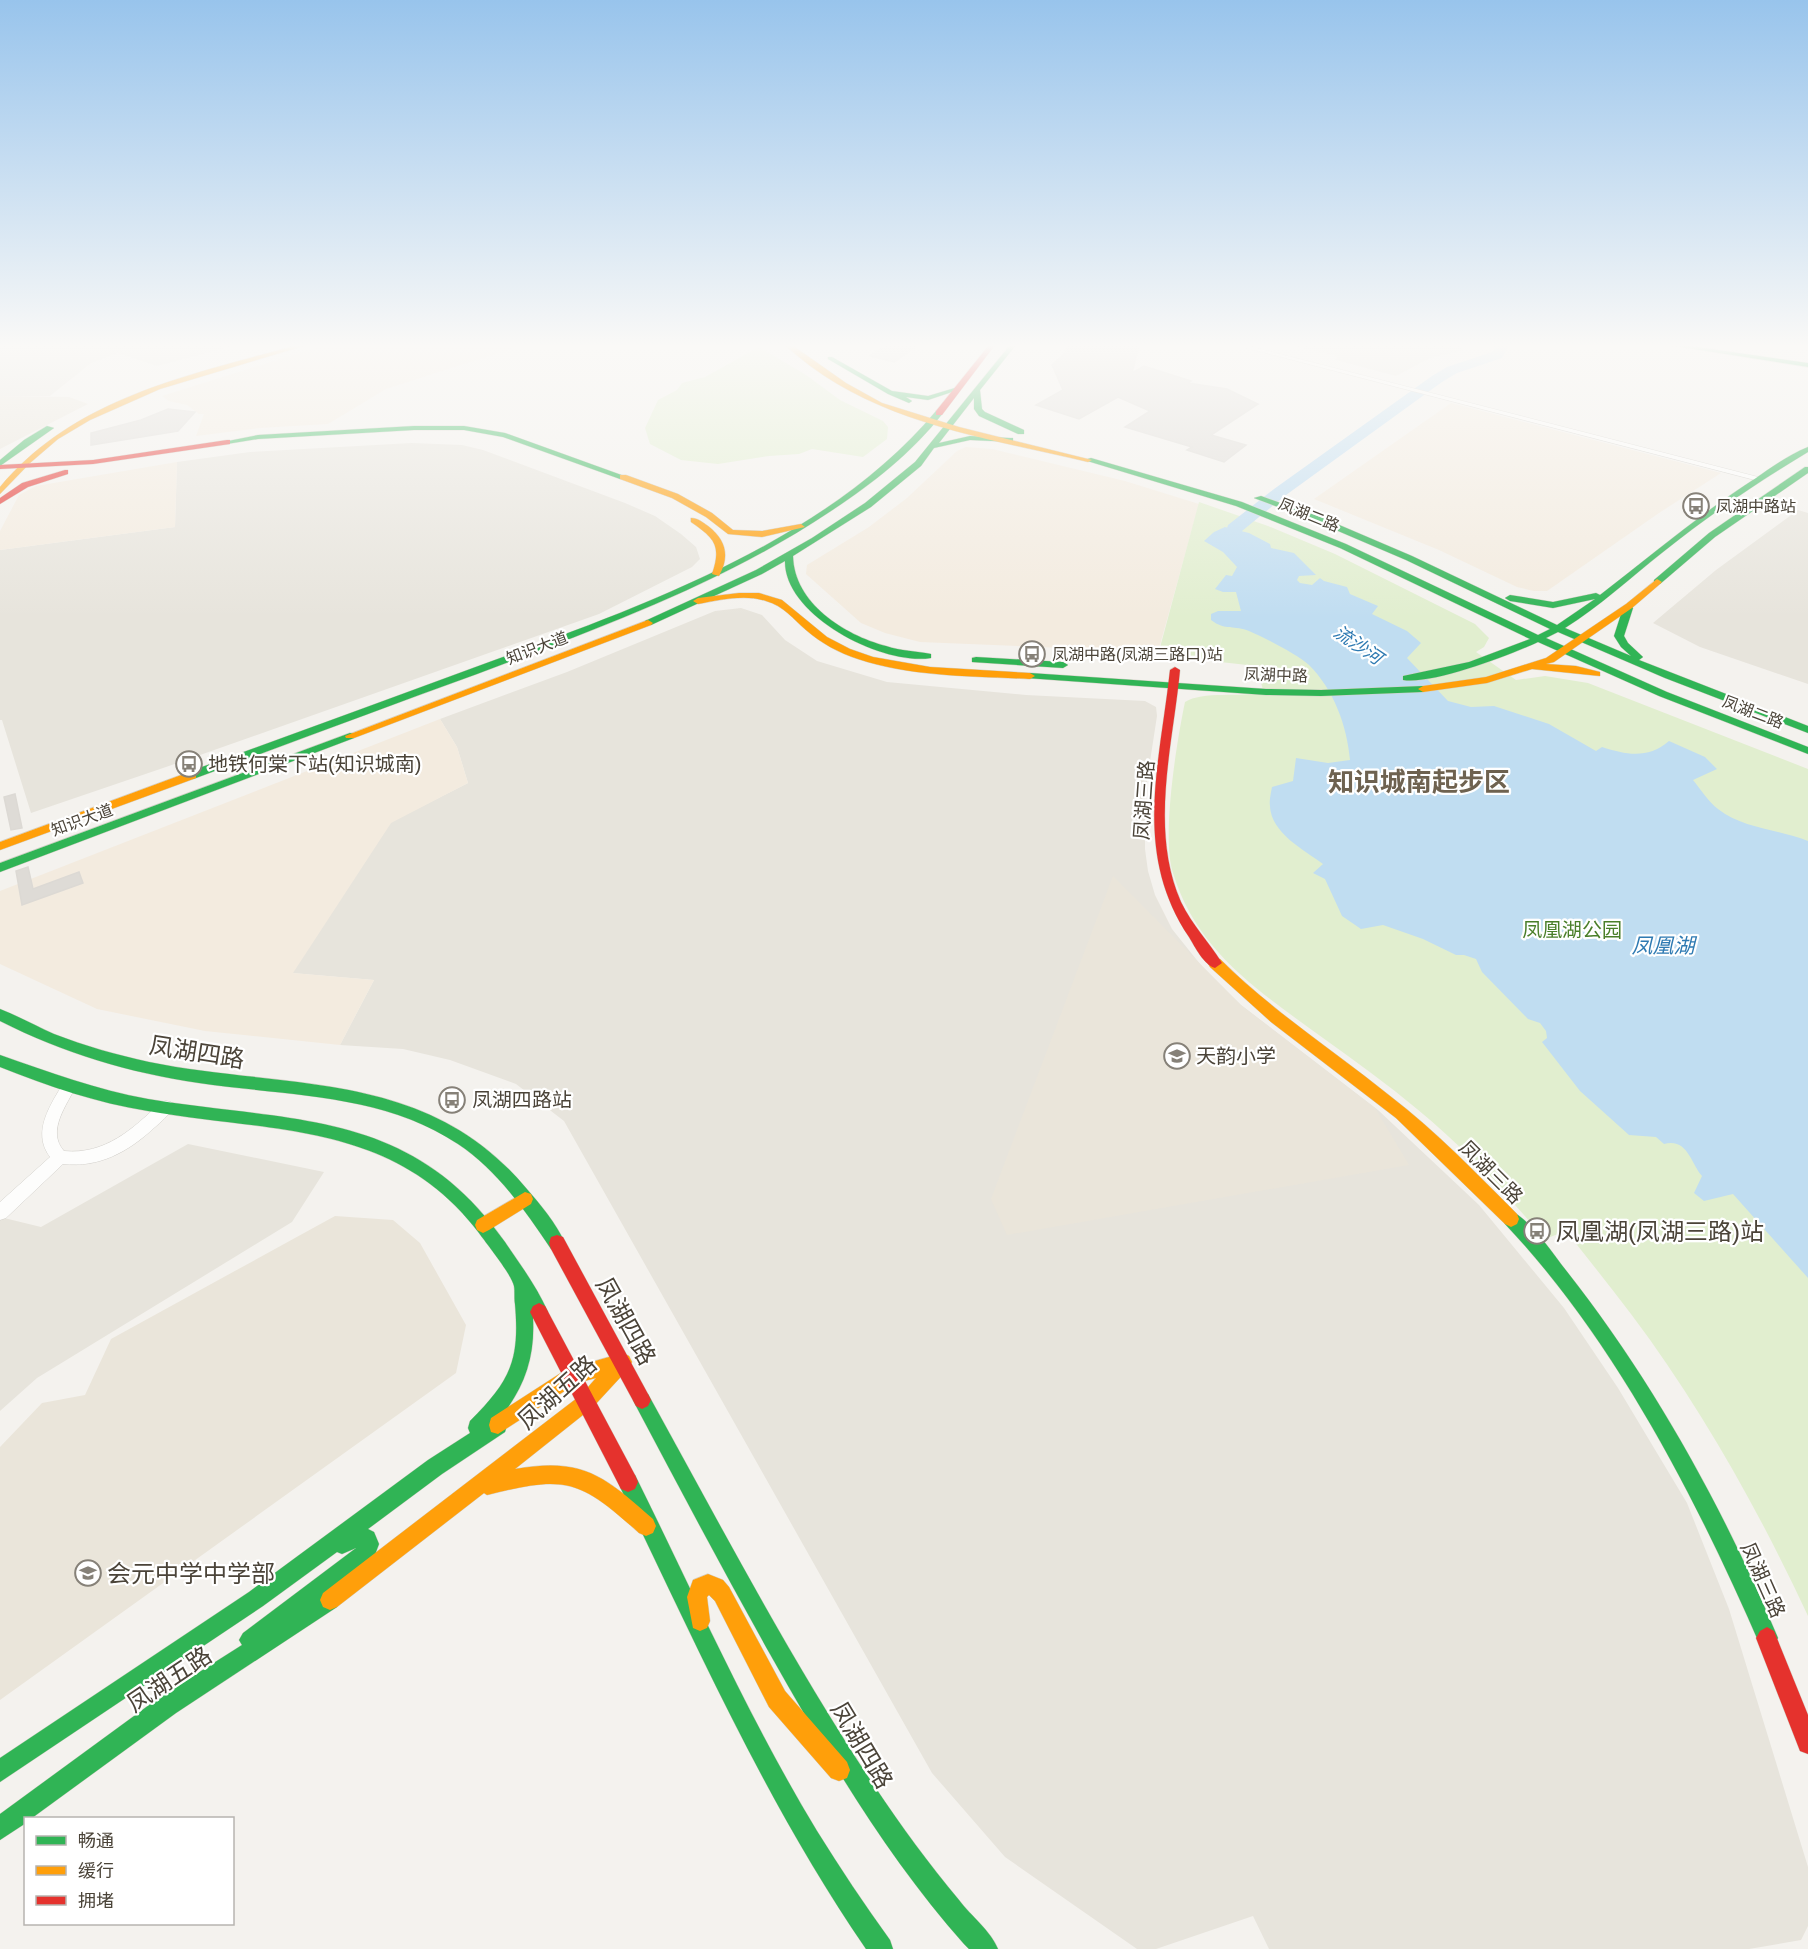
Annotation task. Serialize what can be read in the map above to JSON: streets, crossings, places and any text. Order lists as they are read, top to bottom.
{
  "streets": {
    "street": [
      "凤湖二路",
      "知识大道",
      "凤湖中路",
      "凤湖三路",
      "凤湖四路",
      "凤湖五路"
    ]
  },
  "crossings": [
    ["凤湖二路", "凤湖中路"],
    ["知识大道", "凤湖中路"],
    ["凤湖中路", "凤湖三路"],
    ["凤湖四路", "凤湖五路"]
  ],
  "districts": ["知识城南起步区"],
  "water": ["流沙河", "凤凰湖"],
  "parks": ["凤凰湖公园"],
  "places": {
    "bus stop": [
      "凤湖中路站",
      "凤湖中路(凤湖三路口)站",
      "地铁何棠下站(知识城南)",
      "凤湖四路站",
      "凤凰湖(凤湖三路)站"
    ],
    "school or university": ["天韵小学", "会元中学中学部"]
  },
  "legend": ["畅通", "缓行", "拥堵"]
}
